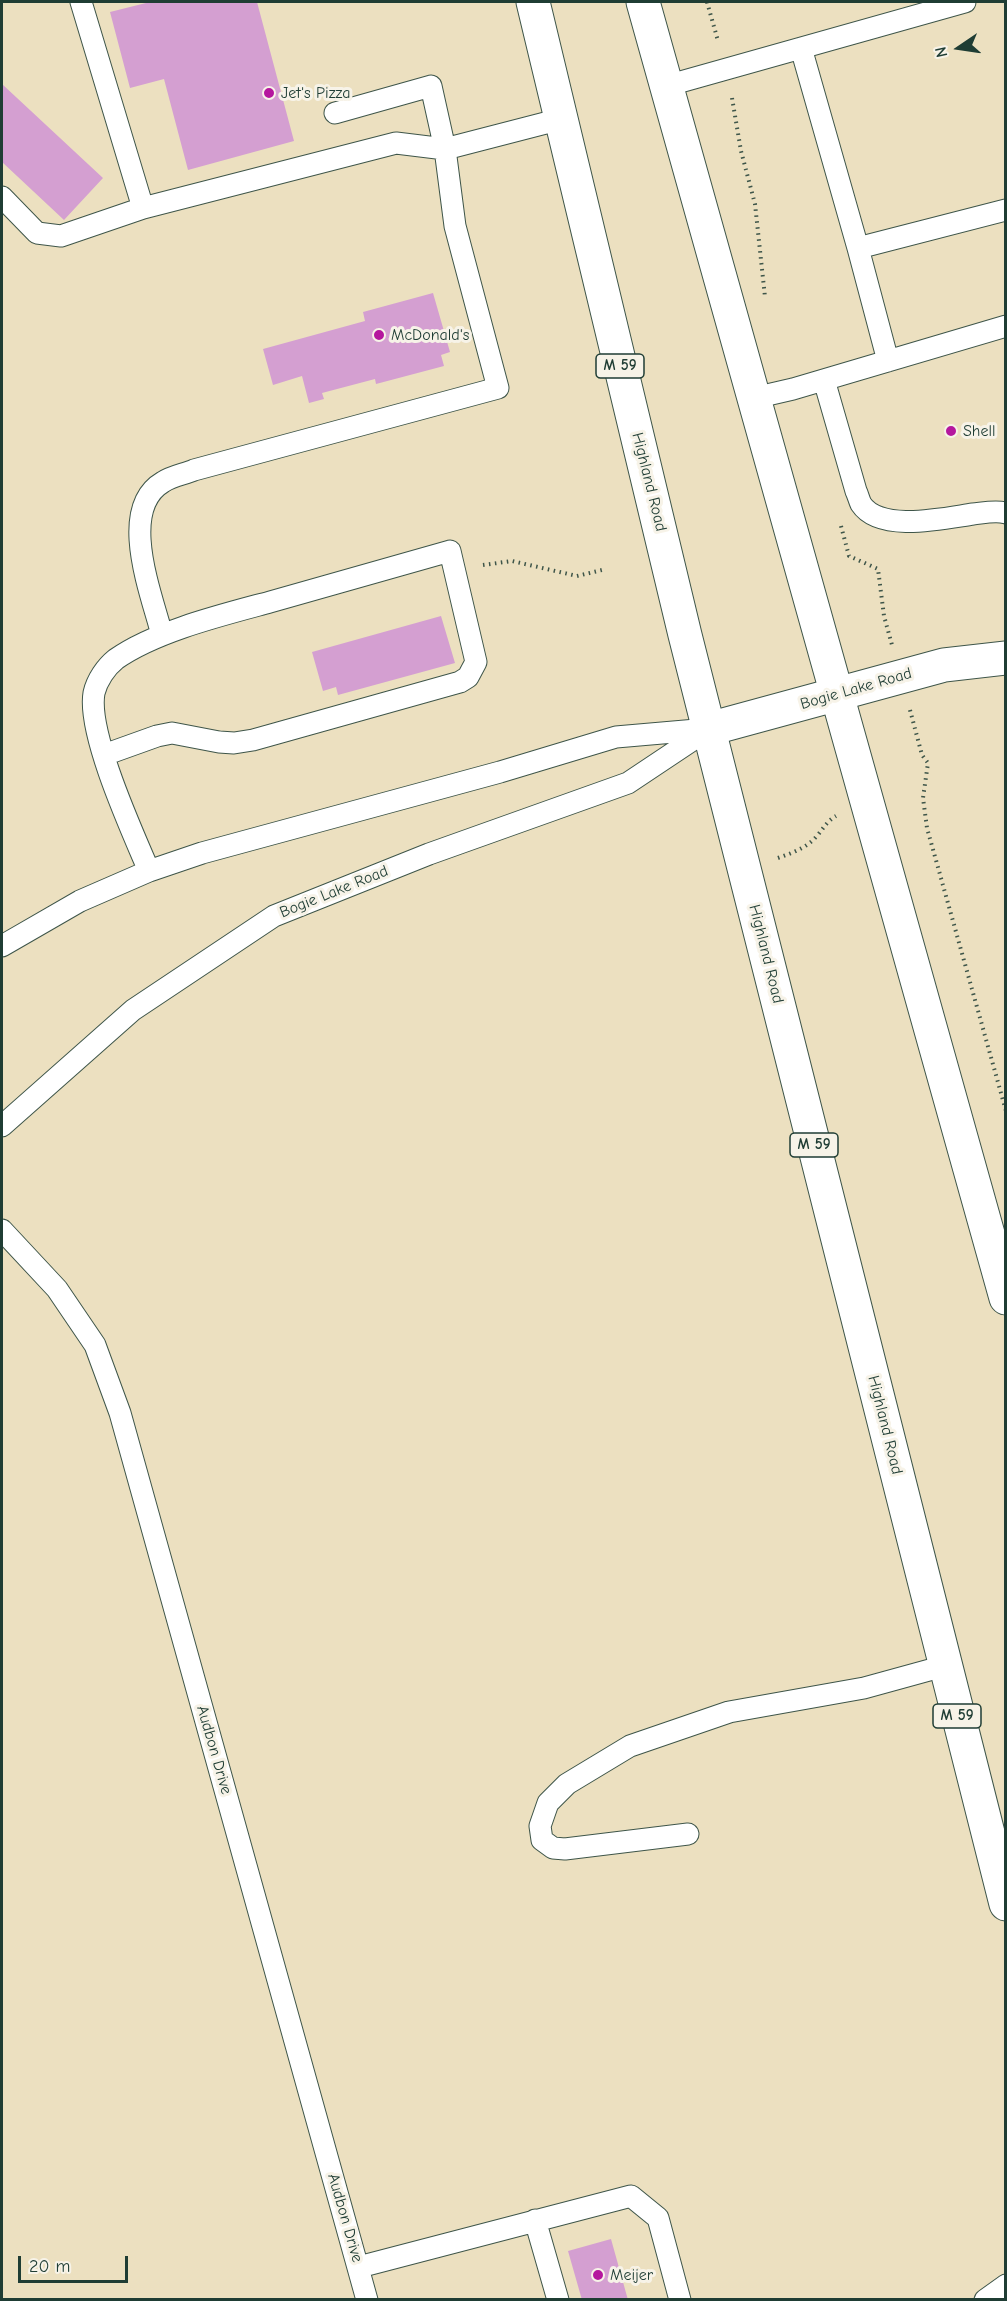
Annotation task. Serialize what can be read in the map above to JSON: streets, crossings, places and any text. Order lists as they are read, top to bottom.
{
  "streets": {
    "main road": ["M 59", "Highland Road", "Bogie Lake Road"],
    "lane": ["Audbon Drive"]
  },
  "crossings": [
    ["Highland Road", "Bogie Lake Road"]
  ],
  "places": [
    "Jet's Pizza",
    "McDonald's",
    "Shell",
    "Meijer"
  ],
  "scale_bar": "20 m",
  "north": "left"
}
